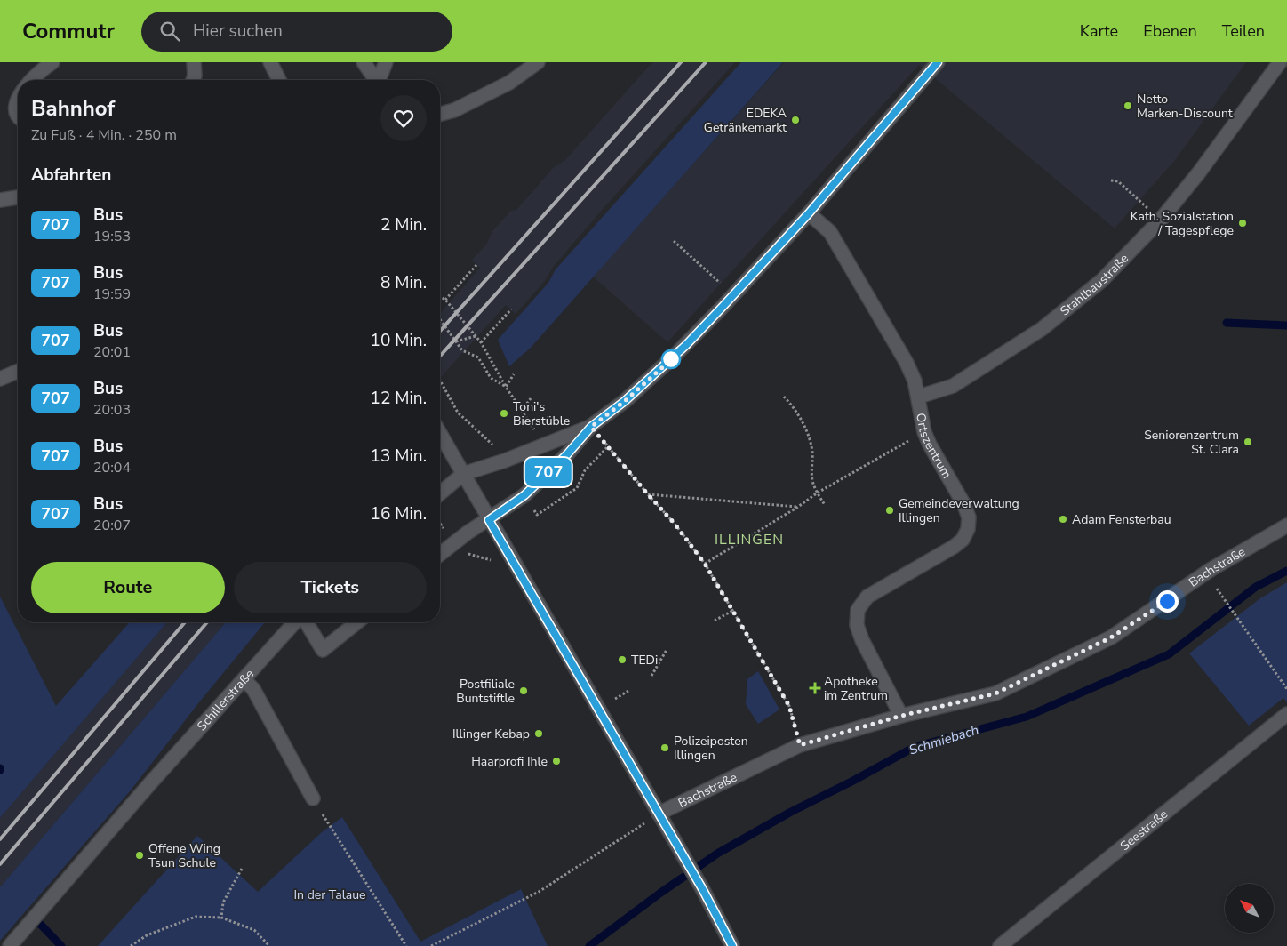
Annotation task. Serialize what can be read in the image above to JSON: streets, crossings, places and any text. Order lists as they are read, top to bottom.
{
  "streets": {
    "street": [
      "Stahlbaustraße",
      "Ortszentrum",
      "Bachstraße",
      "Schillerstraße",
      "Seestraße"
    ]
  },
  "crossings": [
    ["Stahlbaustraße", "Ortszentrum"],
    ["Ortszentrum", "Bachstraße"]
  ],
  "districts": ["ILLINGEN"],
  "water": ["Schmiebach"],
  "parks": ["In der Talaue"],
  "places": {
    "other": [
      "Netto Marken-Discount",
      "EDEKA Getränkemarkt",
      "Kath. Sozialstation / Tagespflege",
      "Toni's Bierstüble",
      "Seniorenzentrum St. Clara",
      "Gemeindeverwaltung Illingen",
      "Adam Fensterbau",
      "TEDi",
      "Postfiliale Buntstiftle",
      "Illinger Kebap",
      "Polizeiposten Illingen",
      "Haarprofi Ihle",
      "Offene Wing Tsun Schule"
    ],
    "health": ["Apotheke im Zentrum"]
  },
  "lines": ["bus line 707"],
  "north": "top left",
  "page": {
    "header": "Commutr",
    "search": "Hier suchen",
    "nav": ["Karte", "Ebenen", "Teilen"],
    "on_map": "707",
    "heading": [
      ["Bahnhof", "Zu Fuß · 4 Min. · 250 m"],
      "Abfahrten"
    ],
    "list": [
      {
        "mark": "707",
        "name": "Bus",
        "note": "19:53",
        "value": "2 Min."
      },
      {
        "mark": "707",
        "name": "Bus",
        "note": "19:59",
        "value": "8 Min."
      },
      {
        "mark": "707",
        "name": "Bus",
        "note": "20:01",
        "value": "10 Min."
      },
      {
        "mark": "707",
        "name": "Bus",
        "note": "20:03",
        "value": "12 Min."
      },
      {
        "mark": "707",
        "name": "Bus",
        "note": "20:04",
        "value": "13 Min."
      },
      {
        "mark": "707",
        "name": "Bus",
        "note": "20:07",
        "value": "16 Min."
      }
    ],
    "buttons": ["Route", "Tickets"]
  }
}
